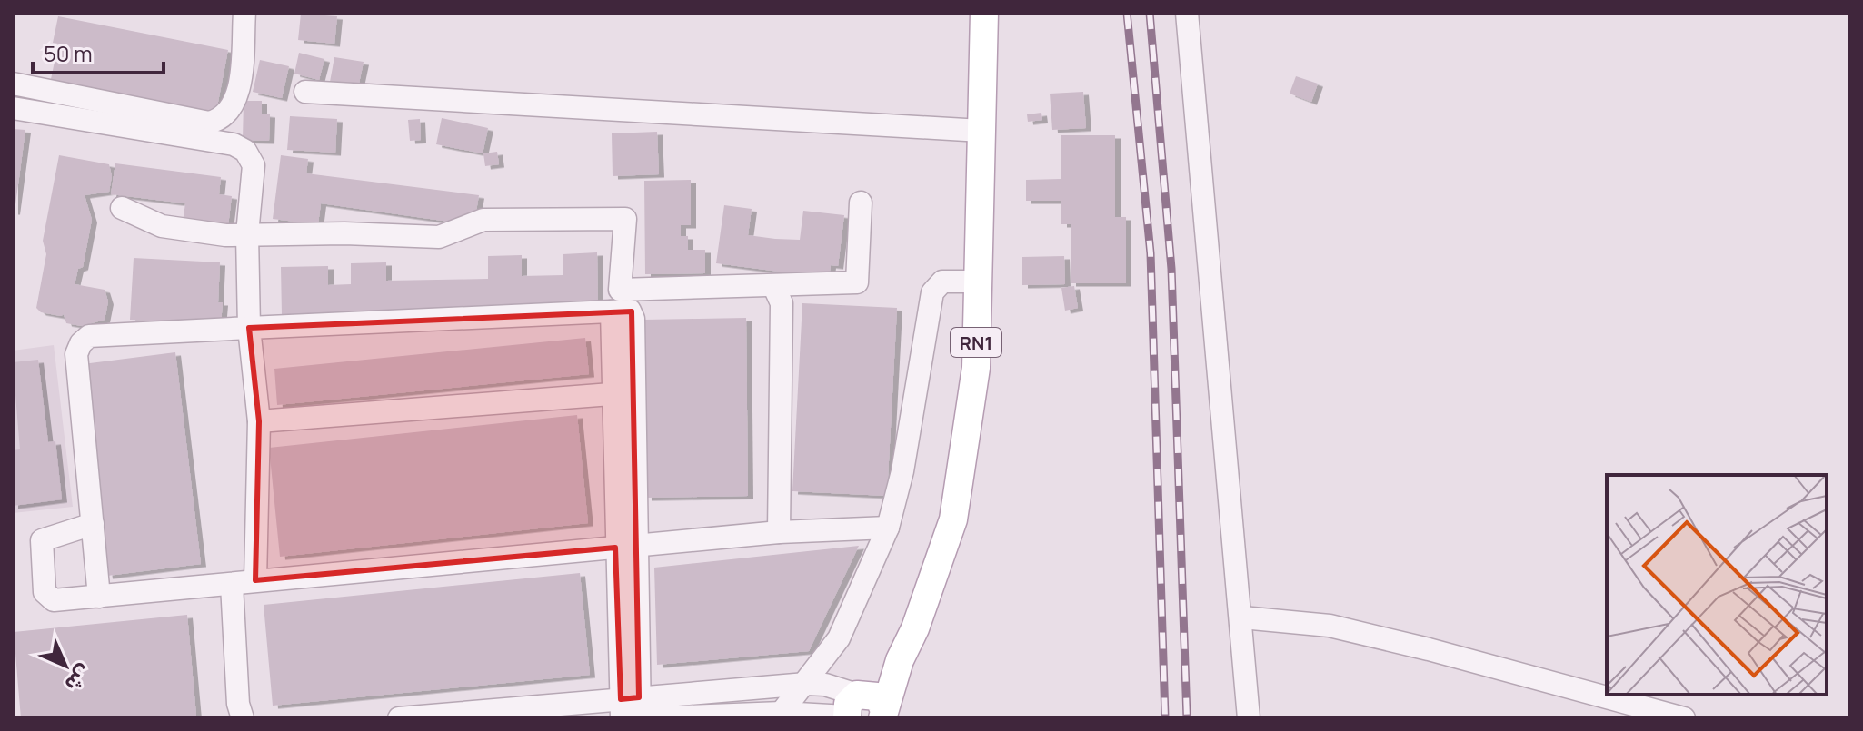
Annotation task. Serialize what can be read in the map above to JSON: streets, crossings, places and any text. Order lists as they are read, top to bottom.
{
  "streets": {
    "main road": ["RN1"]
  },
  "scale_bar": "50 m",
  "north": "bottom right"
}
